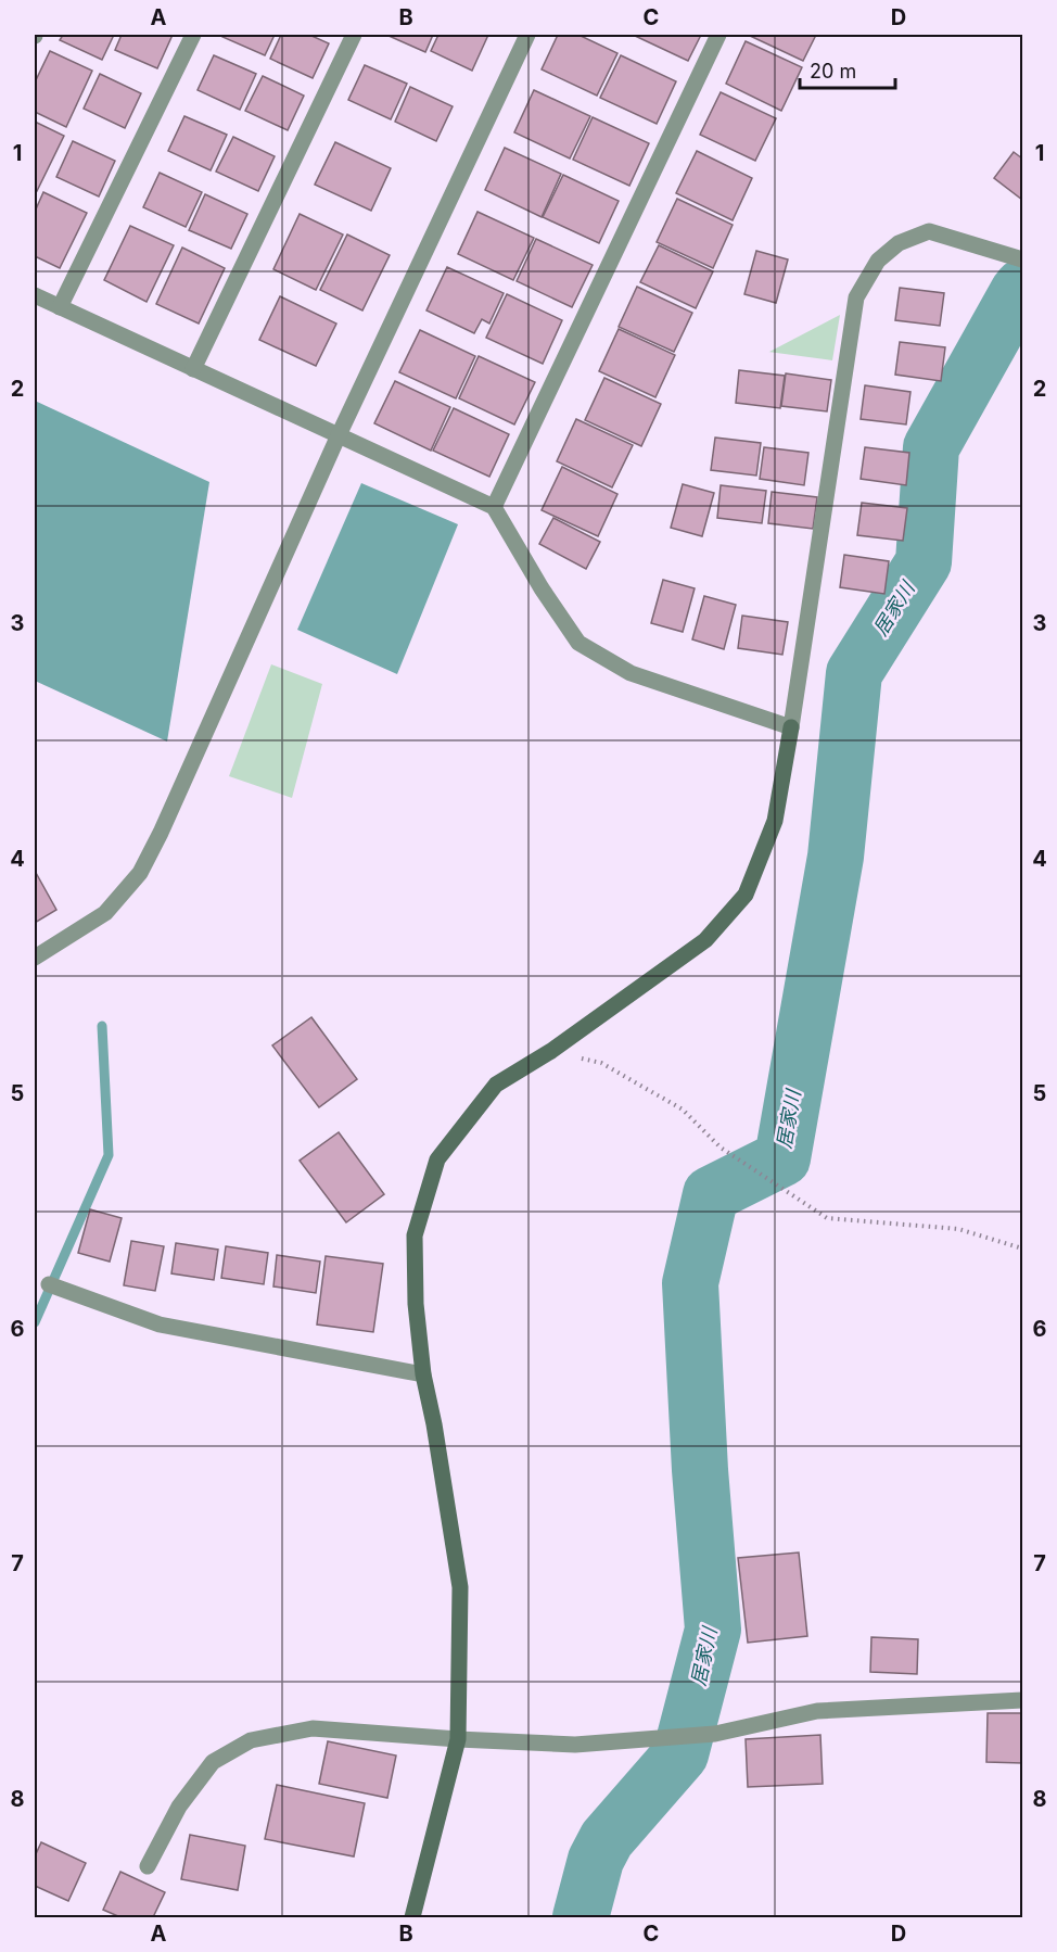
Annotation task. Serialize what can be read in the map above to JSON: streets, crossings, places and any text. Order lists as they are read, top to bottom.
{
  "water": ["居家川"],
  "scale_bar": "20 m",
  "grid": {
    "columns": [
      "A",
      "B",
      "C",
      "D"
    ],
    "rows": [
      "1",
      "2",
      "3",
      "4",
      "5",
      "6",
      "7",
      "8"
    ]
  }
}
